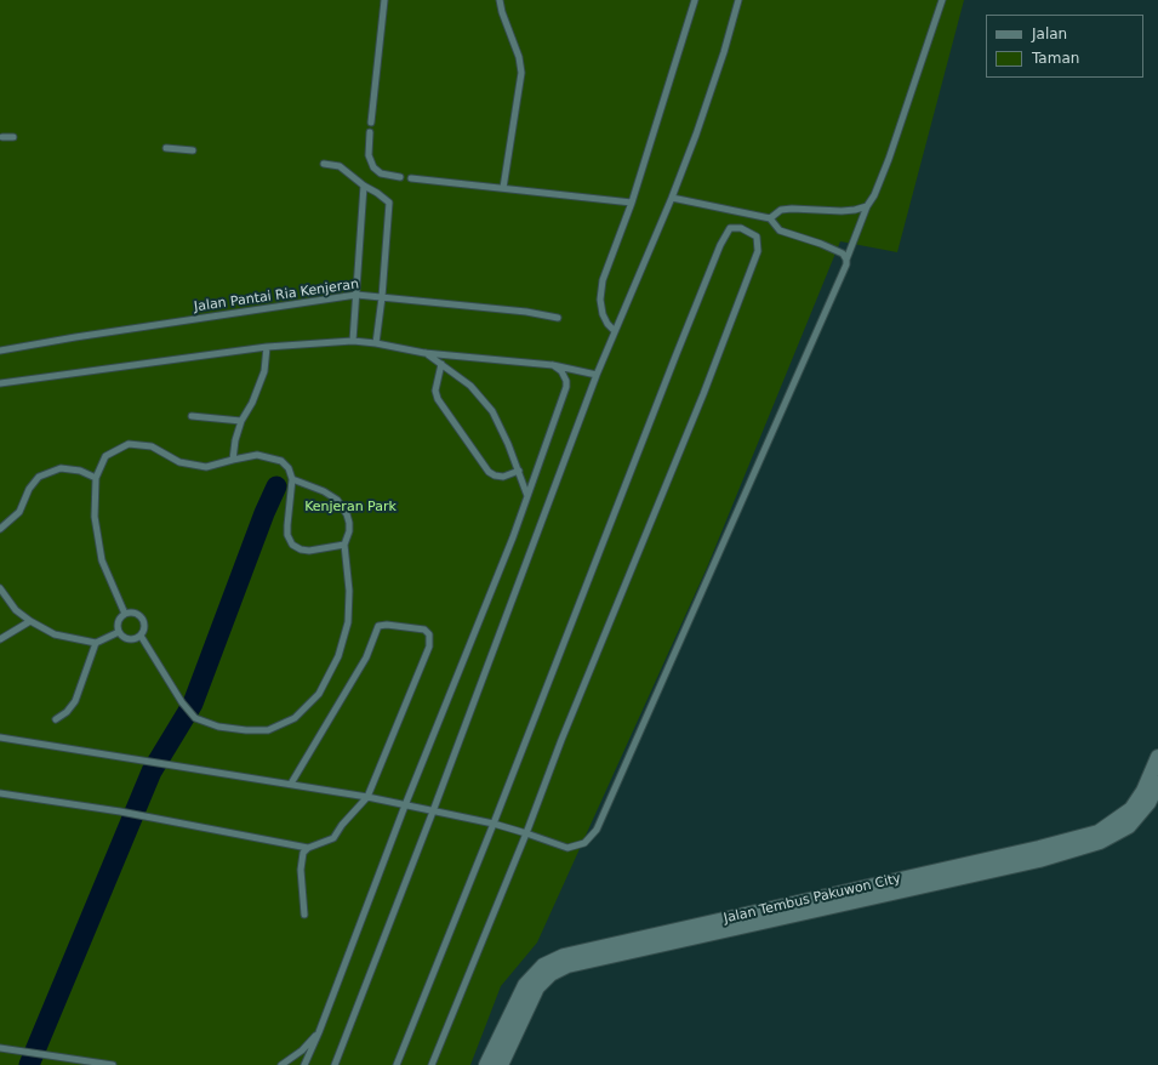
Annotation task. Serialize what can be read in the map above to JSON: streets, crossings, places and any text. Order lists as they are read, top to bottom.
{
  "streets": {
    "street": ["Jalan Tembus Pakuwon City"],
    "lane": ["Jalan Pantai Ria Kenjeran"]
  },
  "parks": ["Kenjeran Park"],
  "legend": ["Jalan", "Taman"]
}
